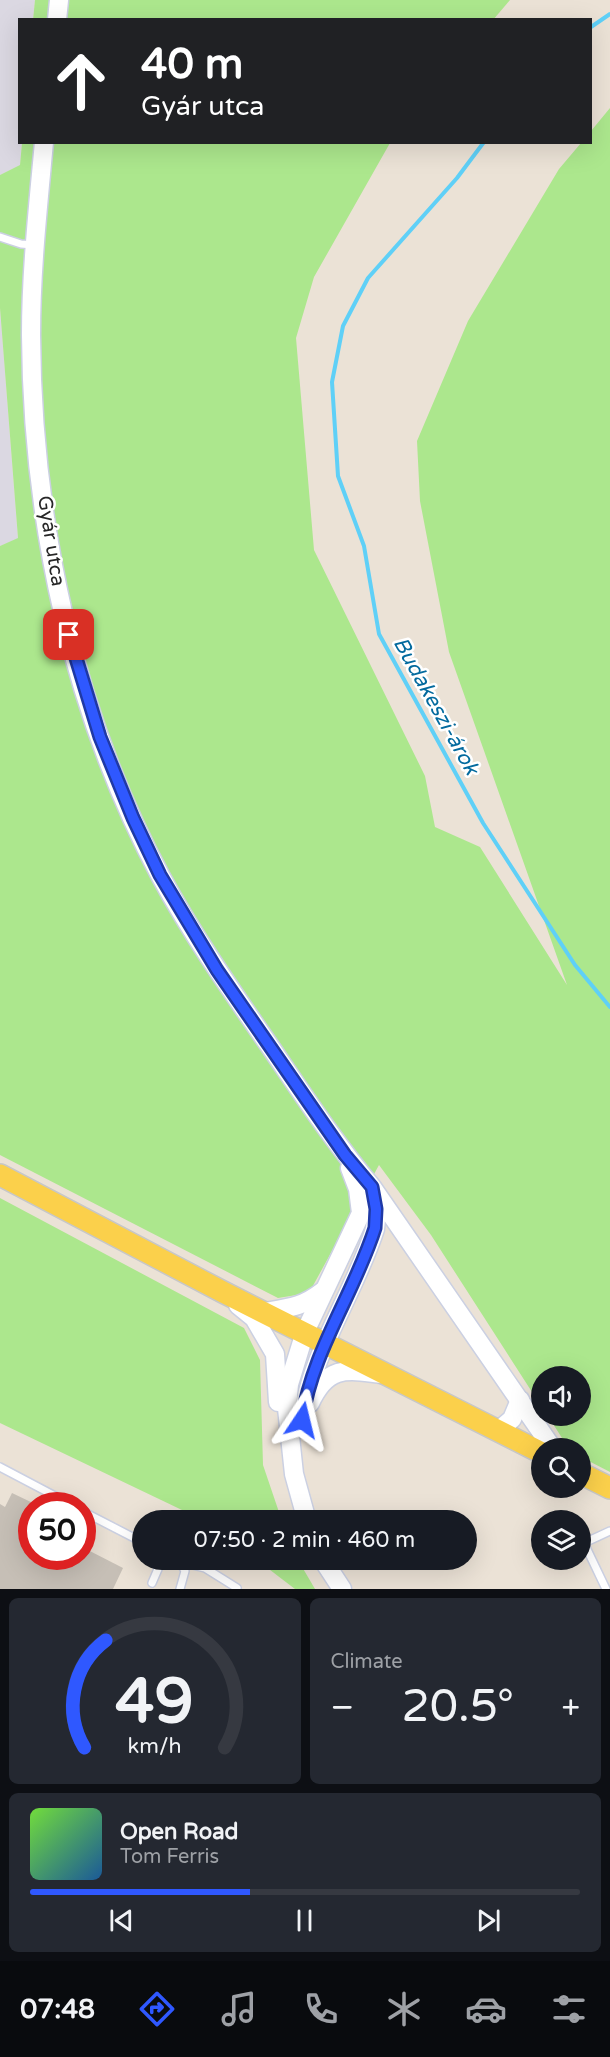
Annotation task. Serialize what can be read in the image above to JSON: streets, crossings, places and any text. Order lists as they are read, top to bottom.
{
  "streets": {
    "main road": ["Gyár utca"]
  },
  "water": ["Budakeszi-árok"],
  "page": {
    "turn": ["40 m", "Gyár utca"],
    "limit": "50",
    "trip": "07:50 · 2 min · 460 m",
    "tile": "Climate",
    "heat": ["−", "20.5°", "+"],
    "song": ["Open Road", "Tom Ferris"],
    "tabs": "07:48",
    "gauge": ["49", "km/h"]
  }
}
